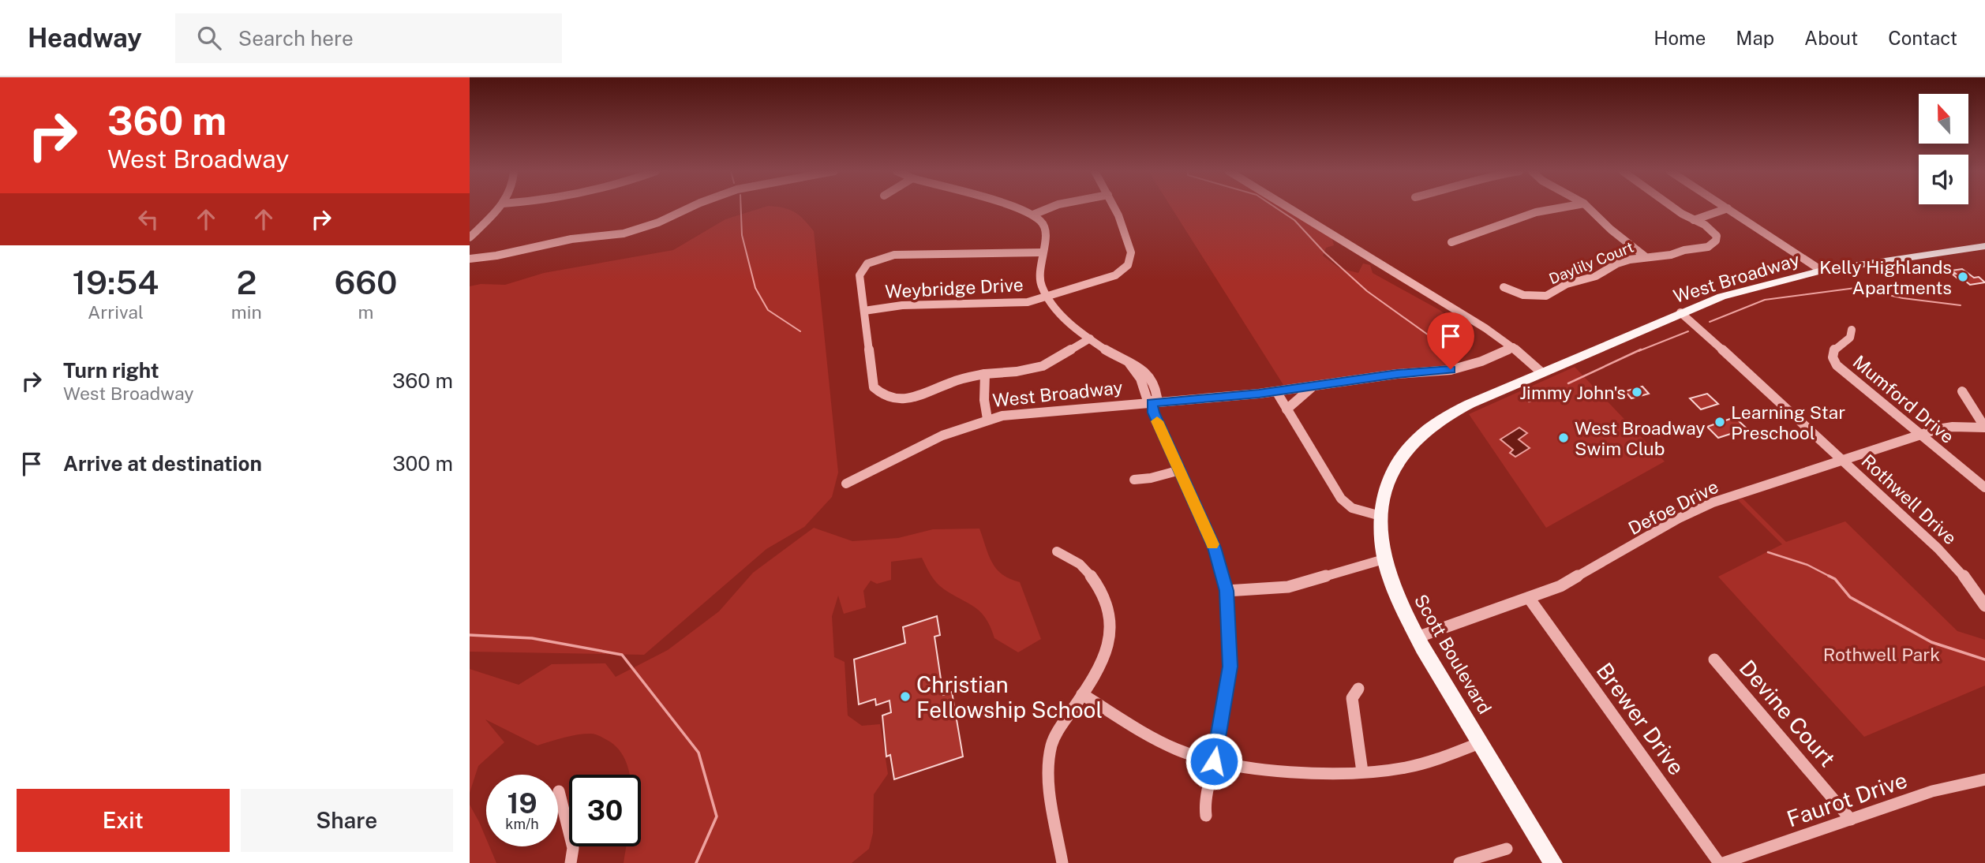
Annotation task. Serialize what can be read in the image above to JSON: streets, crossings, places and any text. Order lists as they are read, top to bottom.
{
  "streets": {
    "main road": ["West Broadway", "Scott Boulevard"],
    "street": [
      "Daylily Court",
      "Weybridge Drive",
      "Mumford Drive",
      "Rothwell Drive",
      "Defoe Drive",
      "Devine Court",
      "Brewer Drive",
      "Faurot Drive"
    ]
  },
  "crossings": [
    ["West Broadway", "Rothwell Drive"],
    ["West Broadway", "Scott Boulevard"],
    ["Mumford Drive", "Defoe Drive"],
    ["Rothwell Drive", "Defoe Drive"],
    ["Defoe Drive", "Scott Boulevard"],
    ["Defoe Drive", "Brewer Drive"],
    ["Devine Court", "Faurot Drive"],
    ["Brewer Drive", "Faurot Drive"]
  ],
  "parks": ["Rothwell Park"],
  "places": [
    "Kelly Highlands Apartments",
    "Jimmy John's",
    "Learning Star Preschool",
    "West Broadway Swim Club",
    "Christian Fellowship School"
  ],
  "north": "top",
  "page": {
    "header": "Headway",
    "search": "Search here",
    "nav": [
      "Home",
      "Map",
      "About",
      "Contact"
    ],
    "turn": ["360 m", "West Broadway"],
    "eta": [
      "19:54",
      "Arrival",
      "2",
      "min",
      "660",
      "m"
    ],
    "list": [
      {
        "name": "Turn right",
        "note": "West Broadway",
        "value": "360 m"
      },
      {
        "name": "Arrive at destination",
        "value": "300 m"
      }
    ],
    "speed": "19 km/h",
    "limit": "30",
    "buttons": ["Exit", "Share"]
  }
}
